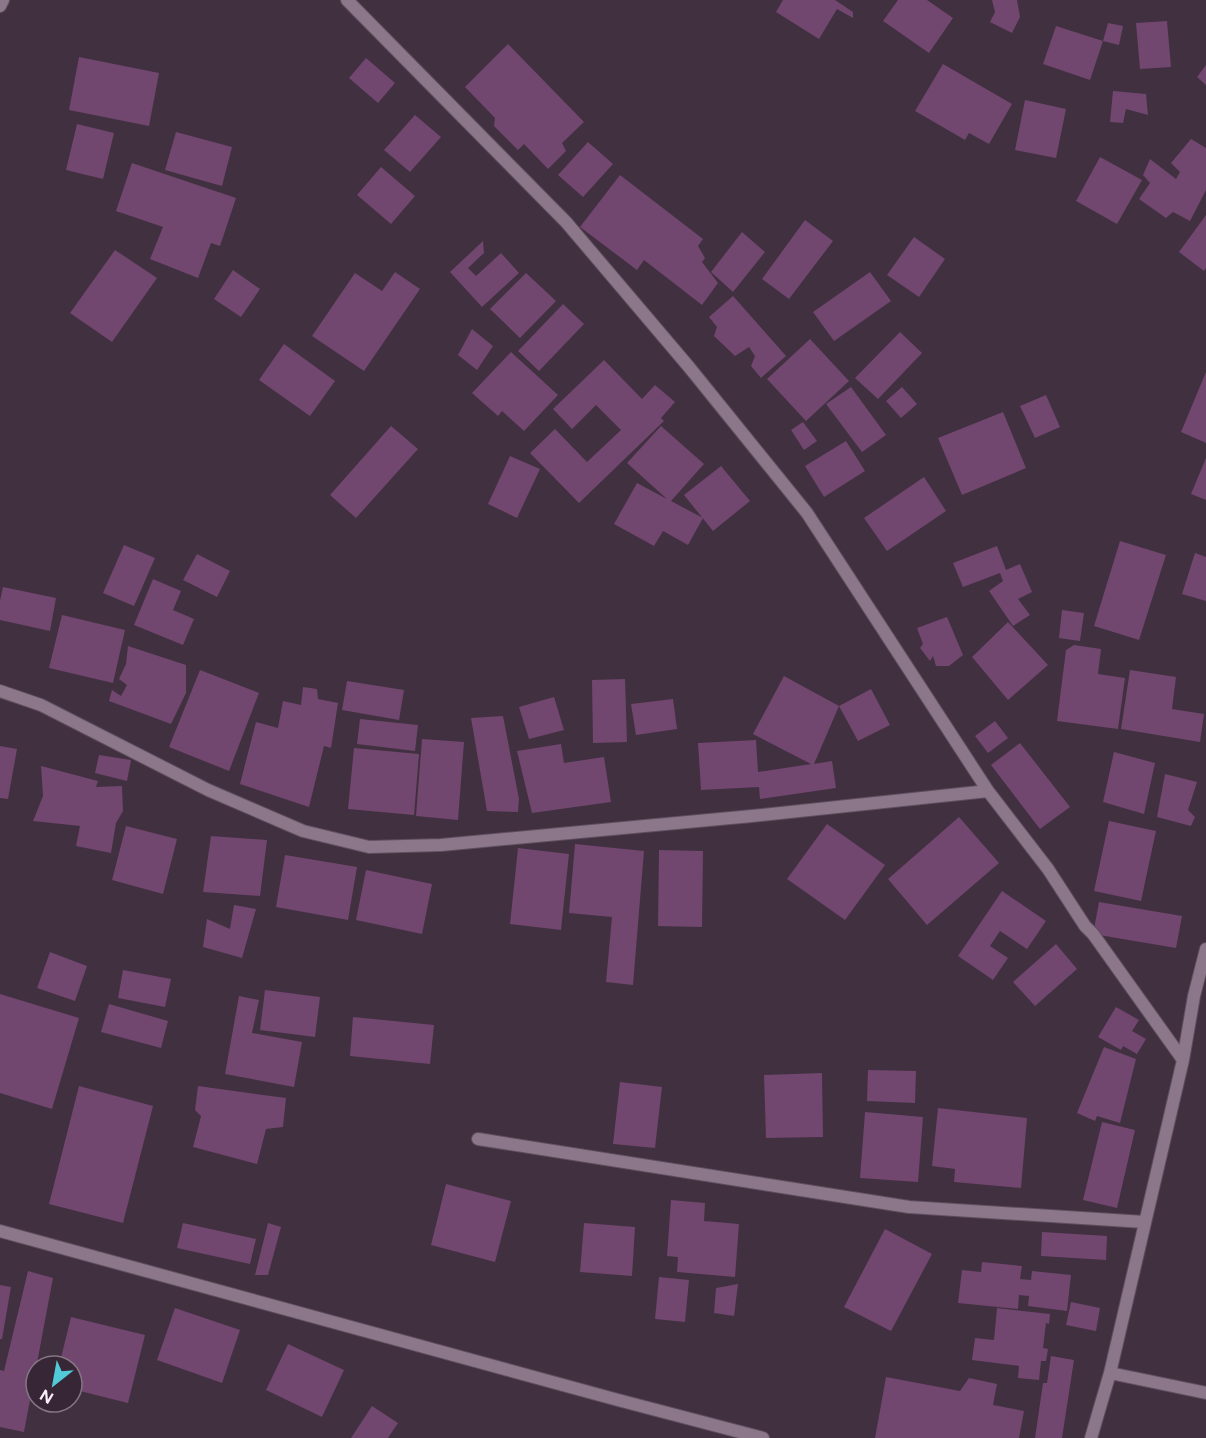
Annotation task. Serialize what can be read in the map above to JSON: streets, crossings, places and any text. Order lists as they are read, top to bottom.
{
  "north": "bottom left"
}
